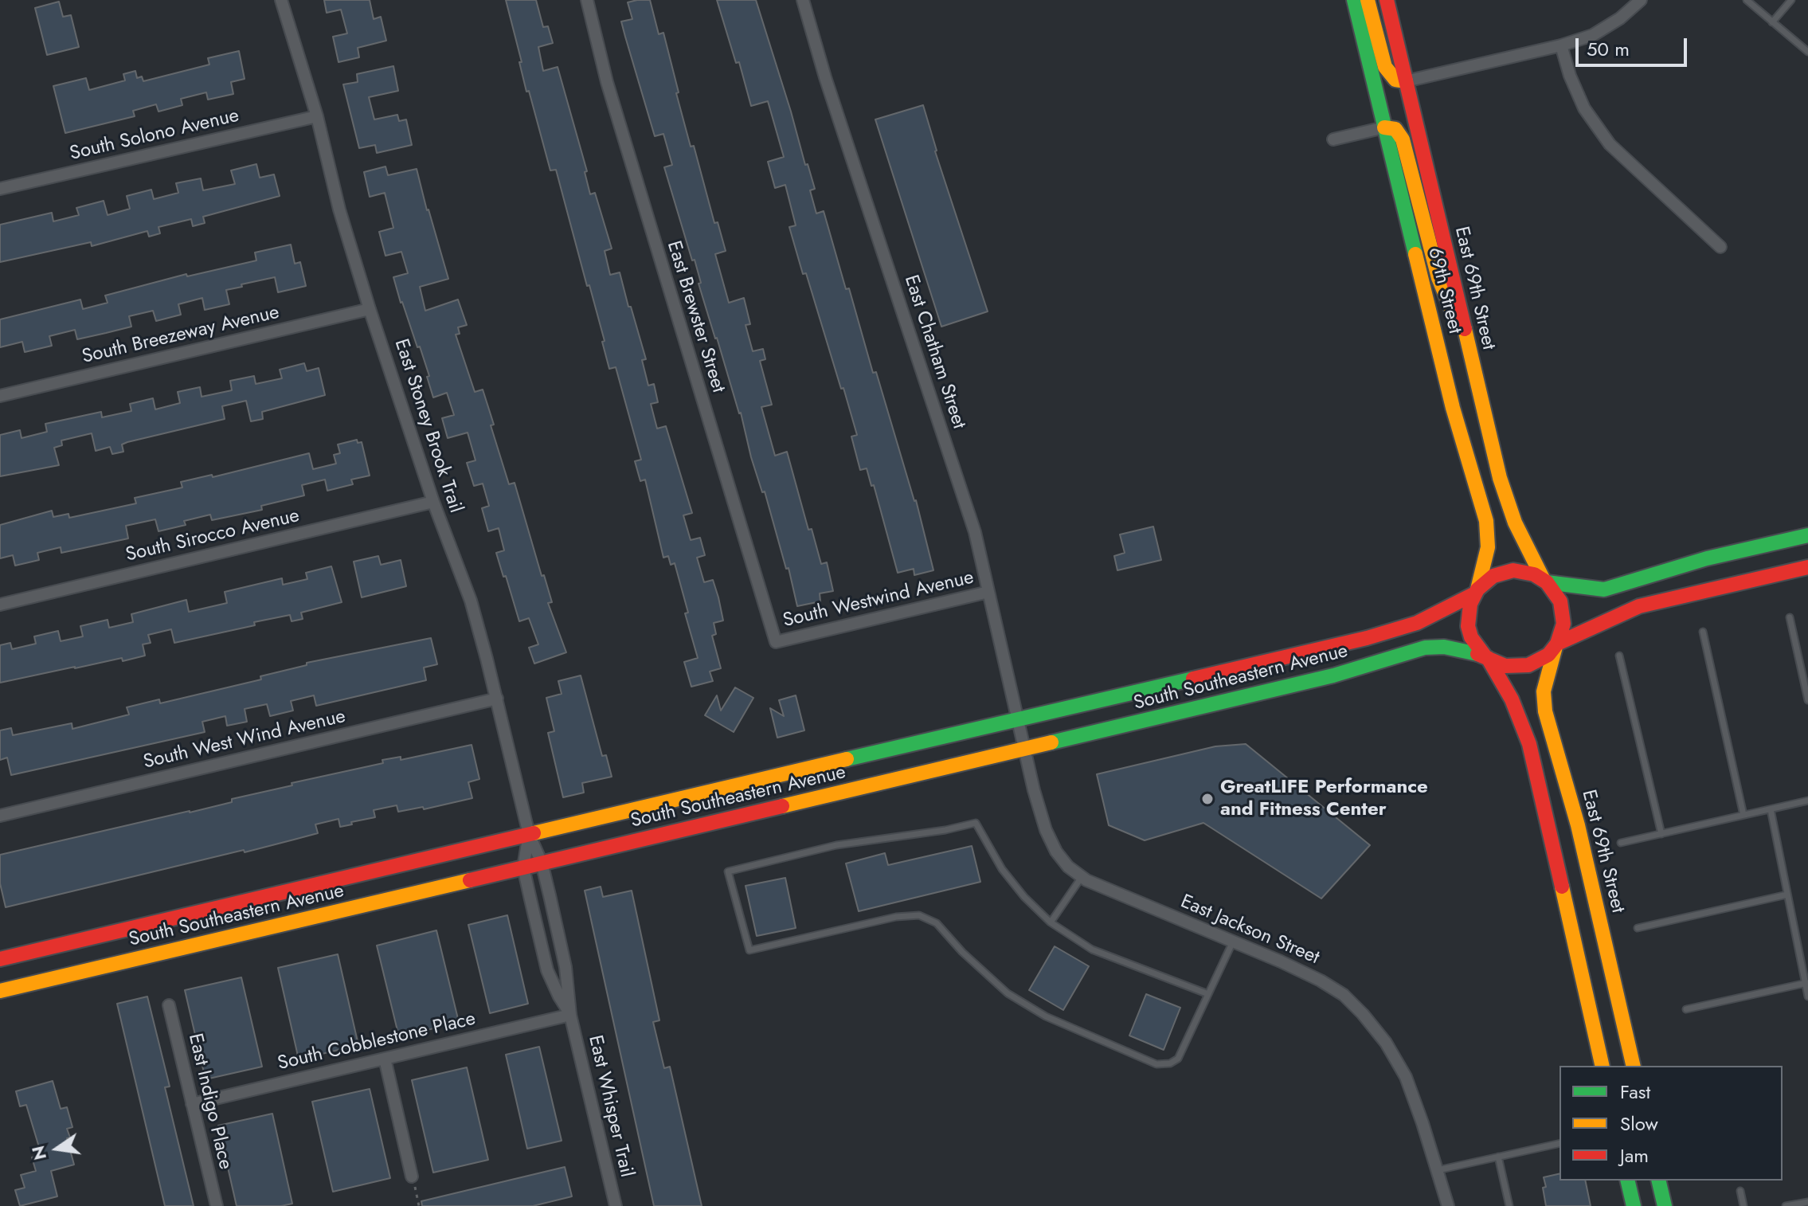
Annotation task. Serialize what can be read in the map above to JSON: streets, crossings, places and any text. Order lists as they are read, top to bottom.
{
  "streets": {
    "main road": ["East 69th Street", "69th Street", "South Southeastern Avenue"],
    "street": [
      "South Solono Avenue",
      "East Brewster Street",
      "South Breezeway Avenue",
      "East Chatham Street",
      "East Stoney Brook Trail",
      "South Sirocco Avenue",
      "South Westwind Avenue",
      "South West Wind Avenue",
      "East Jackson Street",
      "South Cobblestone Place",
      "East Indigo Place",
      "East Whisper Trail"
    ]
  },
  "crossings": [
    ["South Solono Avenue", "East Stoney Brook Trail"],
    ["East 69th Street", "69th Street"],
    ["East 69th Street", "South Southeastern Avenue"],
    ["69th Street", "South Southeastern Avenue"],
    ["East Brewster Street", "South Westwind Avenue"],
    ["South Breezeway Avenue", "East Stoney Brook Trail"],
    ["East Chatham Street", "South Westwind Avenue"],
    ["East Chatham Street", "South Southeastern Avenue"],
    ["East Chatham Street", "East Jackson Street"],
    ["East Stoney Brook Trail", "South Sirocco Avenue"],
    ["East Stoney Brook Trail", "South Southeastern Avenue"],
    ["East Stoney Brook Trail", "South West Wind Avenue"],
    ["East Stoney Brook Trail", "East Whisper Trail"],
    ["South Southeastern Avenue", "East Jackson Street"],
    ["South Southeastern Avenue", "East Whisper Trail"],
    ["South Cobblestone Place", "East Indigo Place"],
    ["South Cobblestone Place", "East Whisper Trail"]
  ],
  "places": ["GreatLIFE Performance and Fitness Center"],
  "legend": ["Fast", "Slow", "Jam"],
  "scale_bar": "50 m",
  "north": "left"
}
